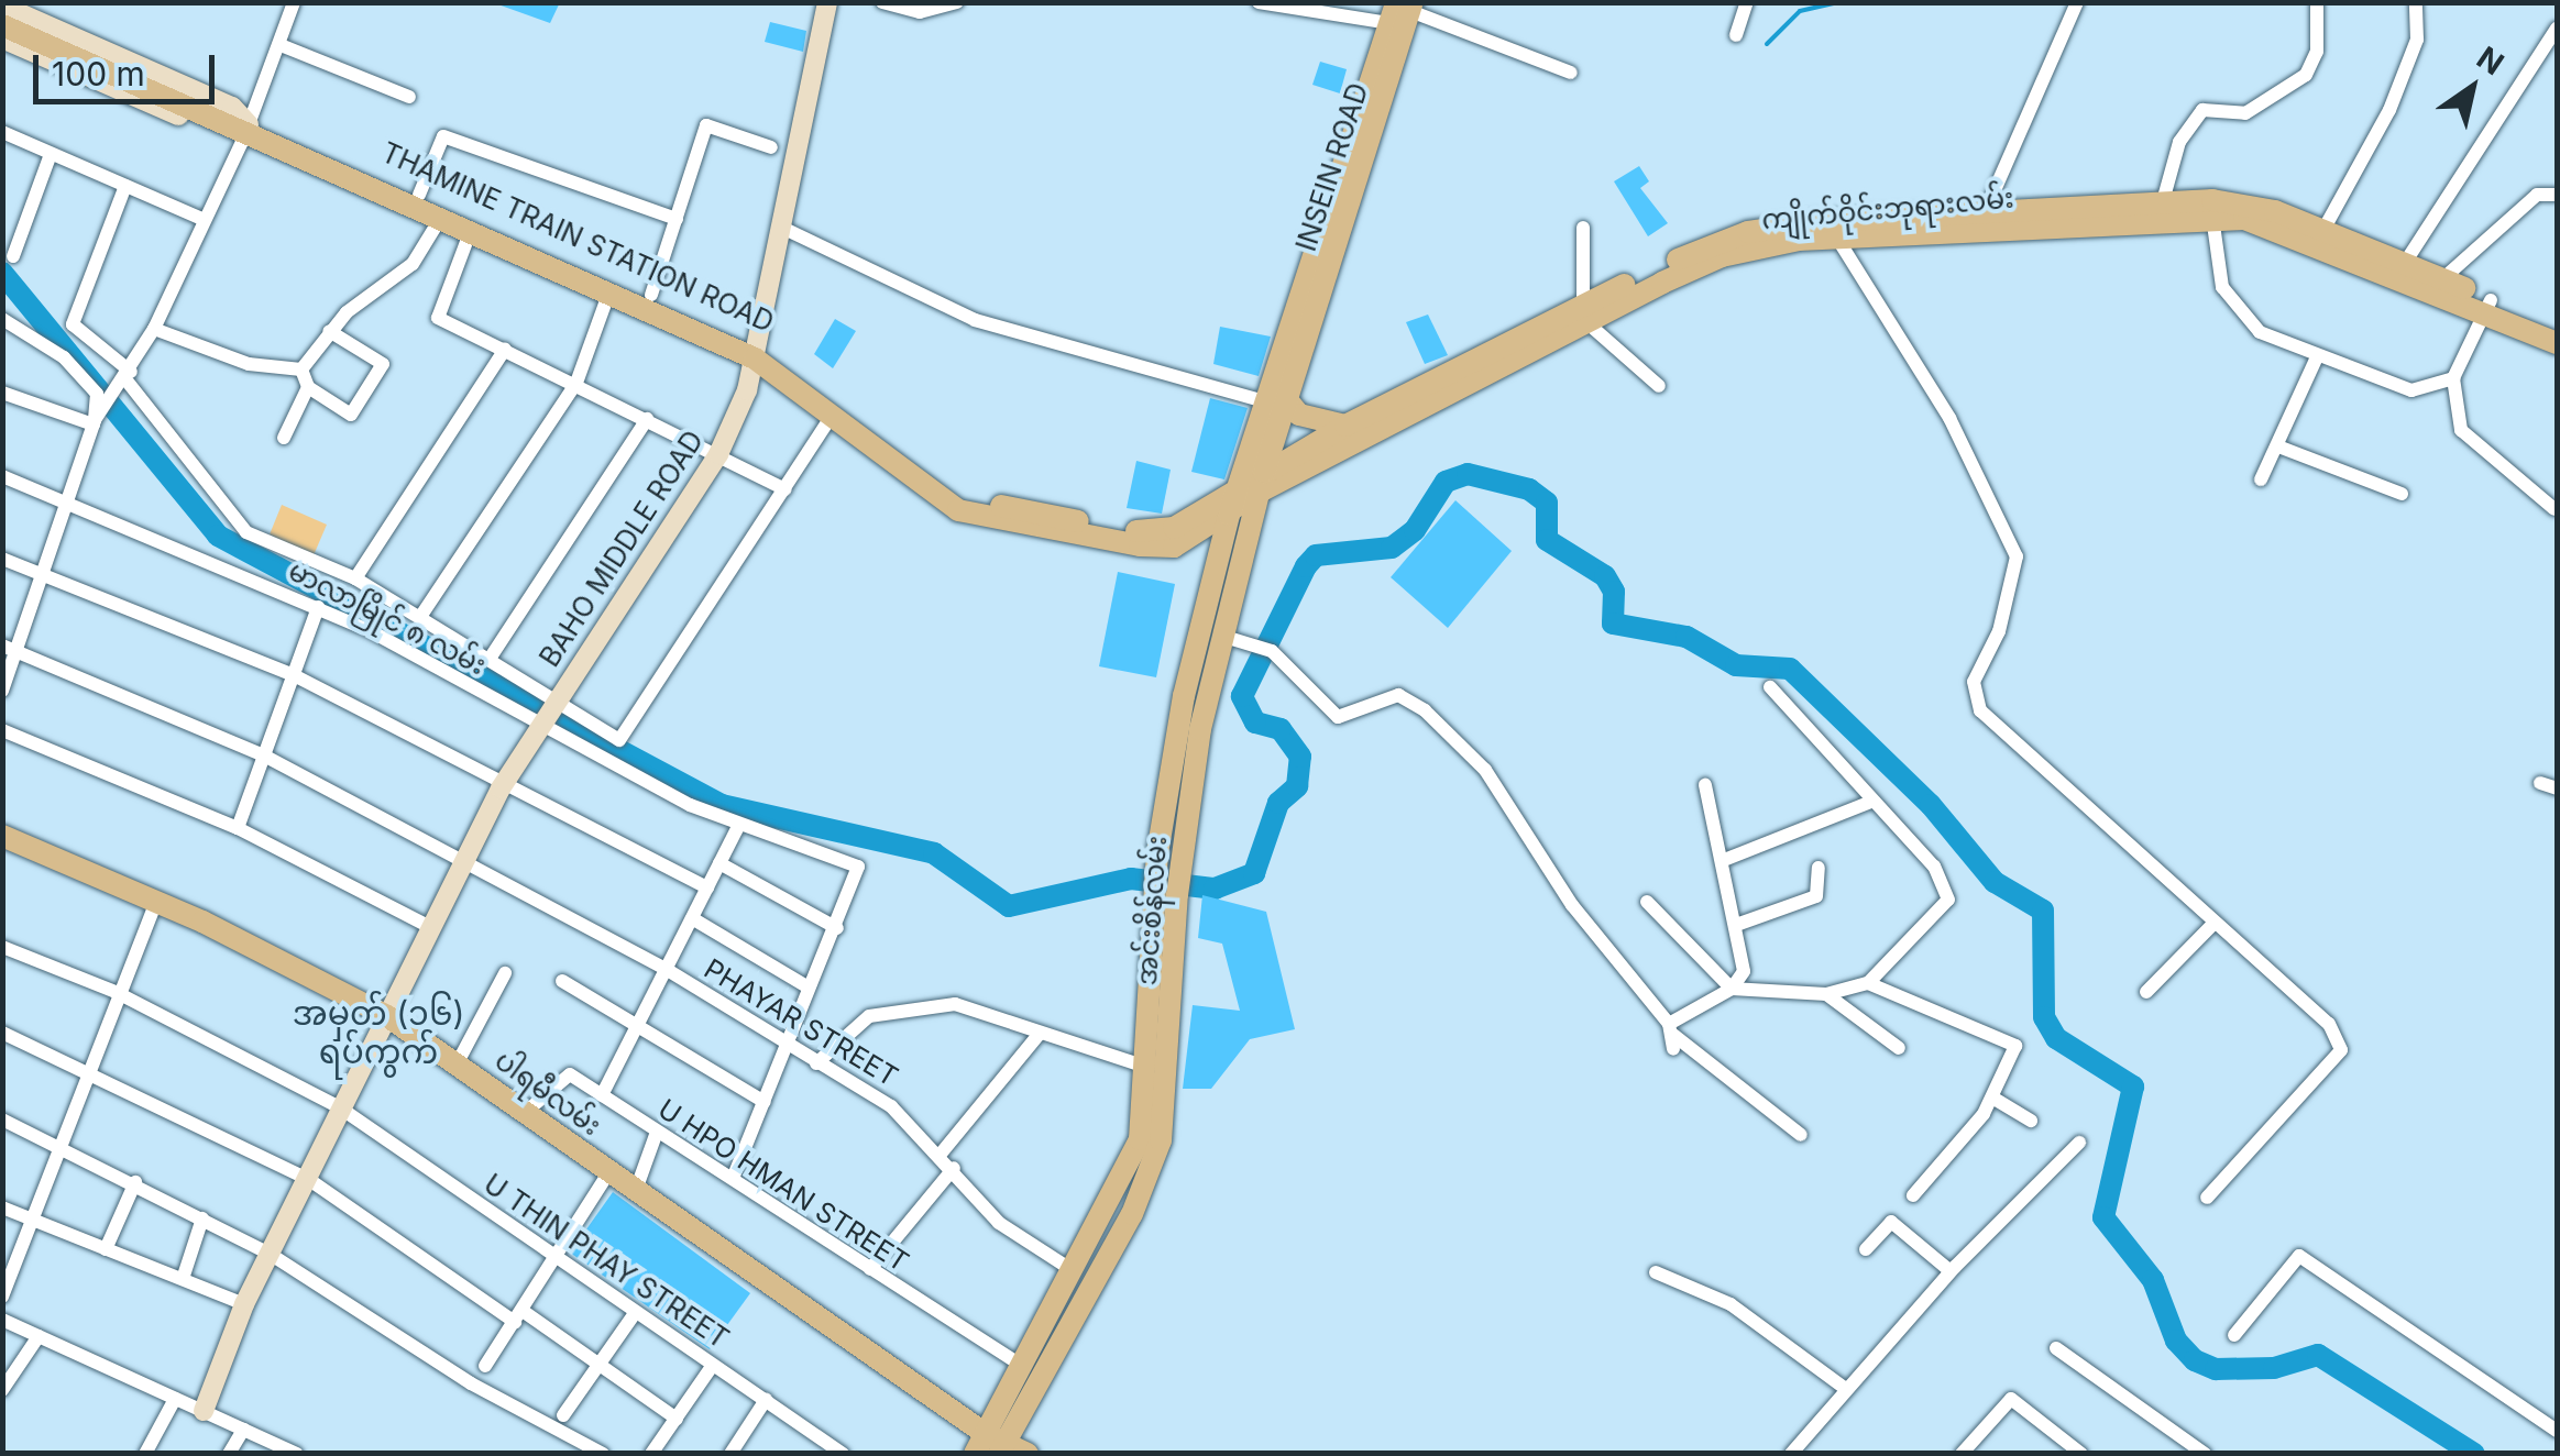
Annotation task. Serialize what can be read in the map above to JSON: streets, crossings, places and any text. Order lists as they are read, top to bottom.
{
  "streets": {
    "main road": [
      "INSEIN ROAD",
      "ကျိုက်ဝိုင်းဘုရားလမ်း",
      "THAMINE TRAIN STATION ROAD",
      "အင်းစိန်လမ်း",
      "ပါရမီလမ်း"
    ],
    "street": [
      "BAHO MIDDLE ROAD",
      "မာလာမြိုင် ၈ လမ်း",
      "PHAYAR STREET",
      "U HPO HMAN STREET",
      "U THIN PHAY STREET"
    ]
  },
  "crossings": [
    ["INSEIN ROAD", "အင်းစိန်လမ်း"],
    ["ကျိုက်ဝိုင်းဘုရားလမ်း", "THAMINE TRAIN STATION ROAD"],
    ["ကျိုက်ဝိုင်းဘုရားလမ်း", "အင်းစိန်လမ်း"],
    ["THAMINE TRAIN STATION ROAD", "BAHO MIDDLE ROAD"],
    ["THAMINE TRAIN STATION ROAD", "အင်းစိန်လမ်း"],
    ["BAHO MIDDLE ROAD", "မာလာမြိုင် ၈ လမ်း"],
    ["BAHO MIDDLE ROAD", "PHAYAR STREET"],
    ["BAHO MIDDLE ROAD", "ပါရမီလမ်း"],
    ["BAHO MIDDLE ROAD", "U THIN PHAY STREET"],
    ["အင်းစိန်လမ်း", "PHAYAR STREET"],
    ["အင်းစိန်လမ်း", "ပါရမီလမ်း"],
    ["အင်းစိန်လမ်း", "U HPO HMAN STREET"],
    ["ပါရမီလမ်း", "U HPO HMAN STREET"]
  ],
  "districts": ["အမှတ် (၁၆) ရပ်ကွက်"],
  "scale_bar": "100 m",
  "north": "top right"
}
